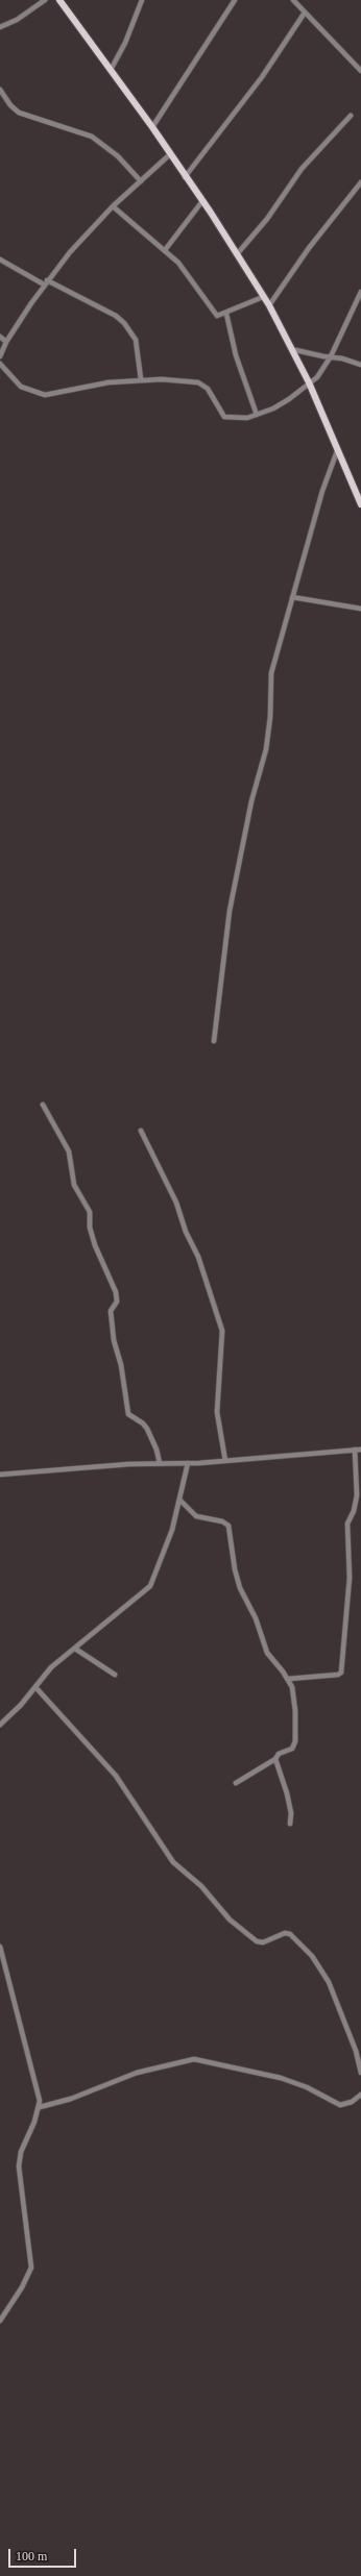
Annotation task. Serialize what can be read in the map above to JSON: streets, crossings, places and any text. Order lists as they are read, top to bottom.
{
  "scale_bar": "100 m"
}
